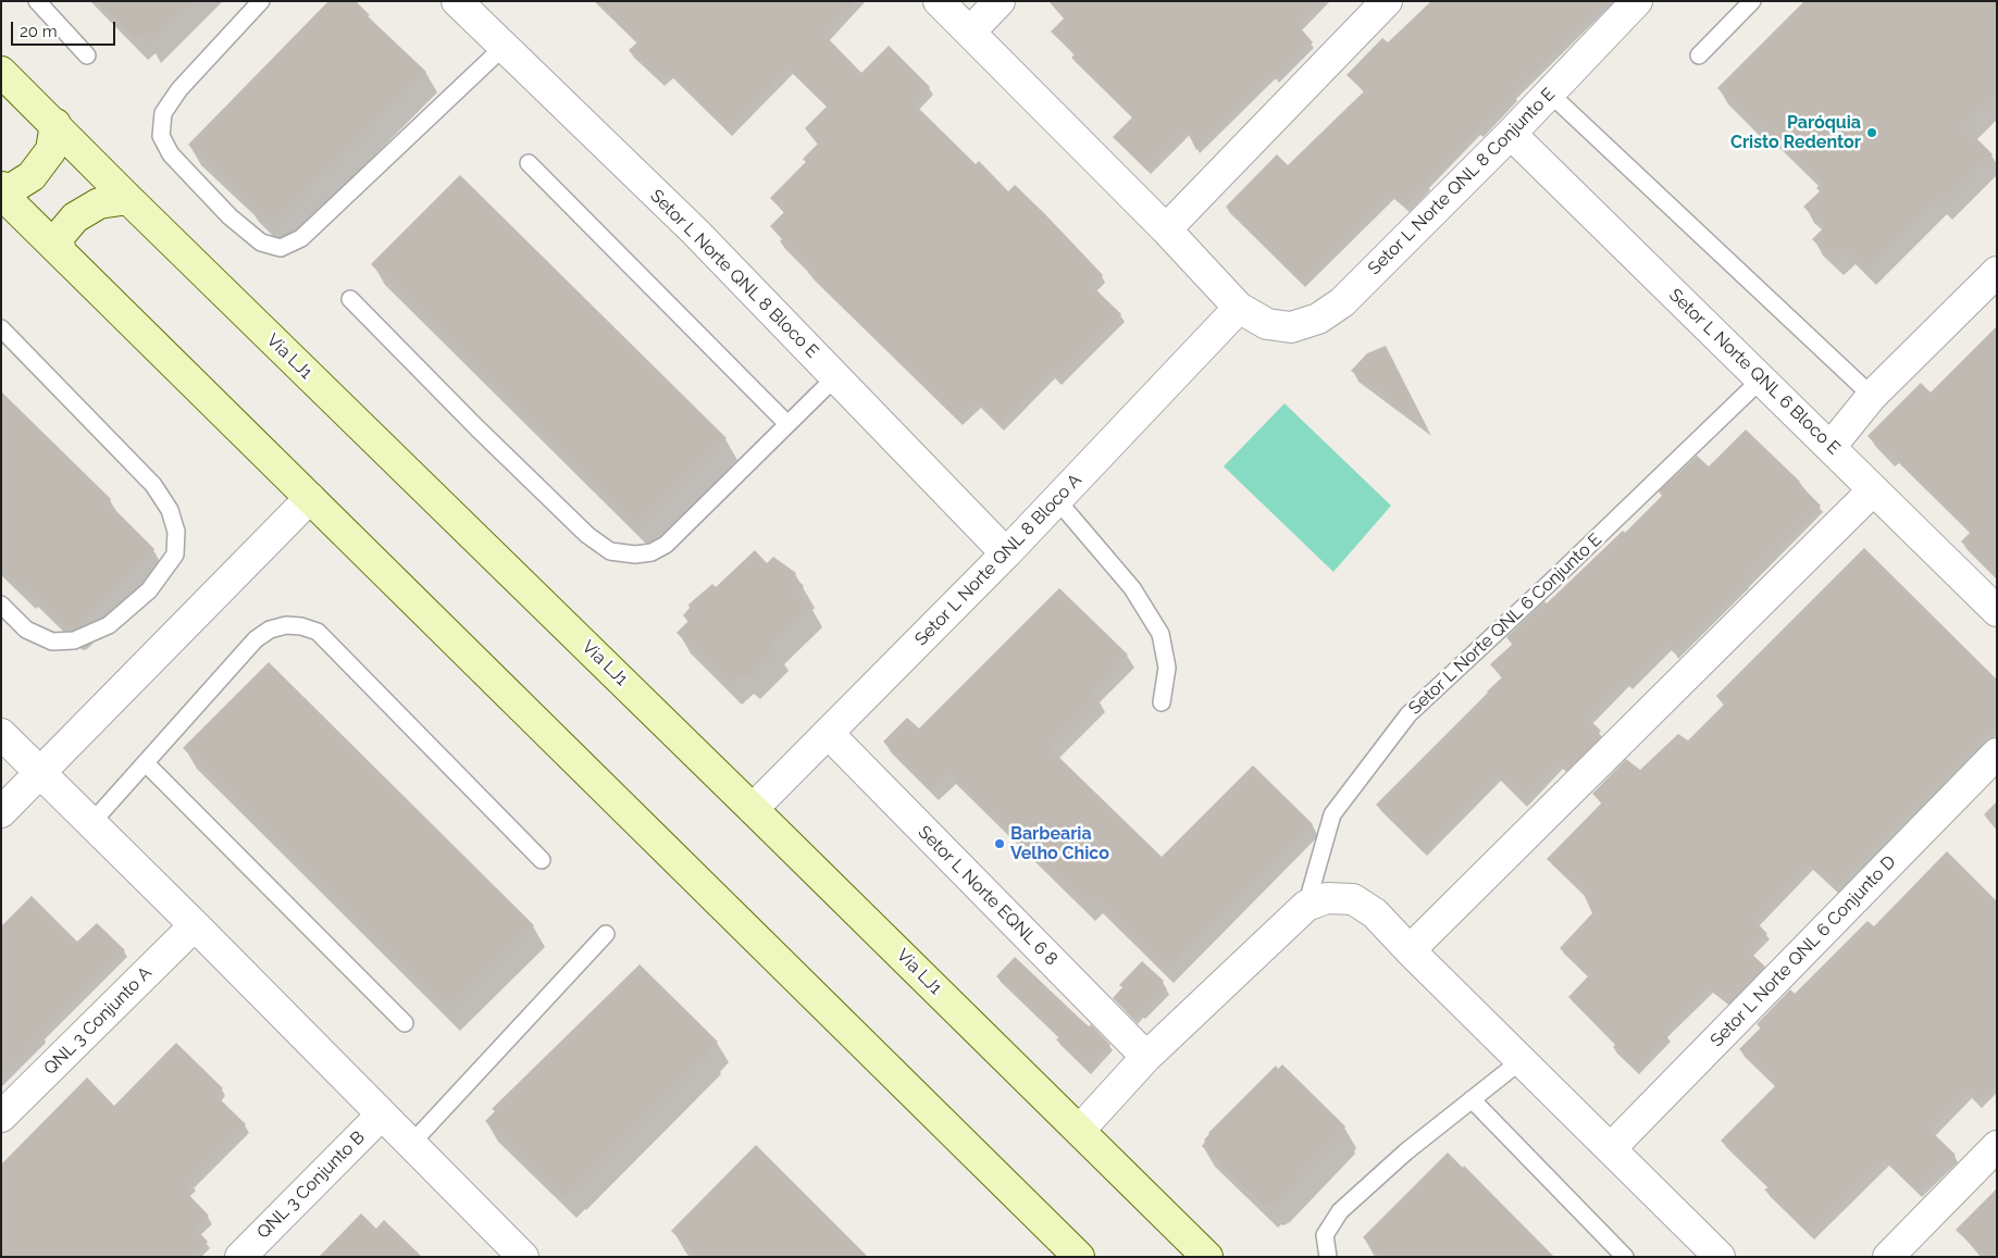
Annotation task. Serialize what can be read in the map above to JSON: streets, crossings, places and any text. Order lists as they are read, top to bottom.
{
  "streets": {
    "main road": ["Via LJ1"],
    "street": [
      "Setor L Norte QNL 8 Conjunto E",
      "Setor L Norte QNL 8 Bloco E",
      "Setor L Norte QNL 6 Bloco E",
      "Setor L Norte QNL 8 Bloco A",
      "Setor L Norte EQNL 6 8",
      "Setor L Norte QNL 6 Conjunto D",
      "QNL 3 Conjunto A",
      "QNL 3 Conjunto B"
    ],
    "lane": ["Setor L Norte QNL 6 Conjunto E"]
  },
  "crossings": [
    ["Setor L Norte QNL 8 Conjunto E", "Setor L Norte QNL 6 Bloco E"],
    ["Setor L Norte QNL 8 Conjunto E", "Setor L Norte QNL 8 Bloco A"],
    ["Setor L Norte QNL 8 Bloco E", "Setor L Norte QNL 8 Bloco A"],
    ["Via LJ1", "Setor L Norte QNL 8 Bloco A"],
    ["Setor L Norte QNL 6 Bloco E", "Setor L Norte QNL 6 Conjunto E"],
    ["Setor L Norte QNL 8 Bloco A", "Setor L Norte EQNL 6 8"]
  ],
  "places": ["Paróquia Cristo Redentor", "Barbearia Velho Chico"],
  "scale_bar": "20 m"
}
